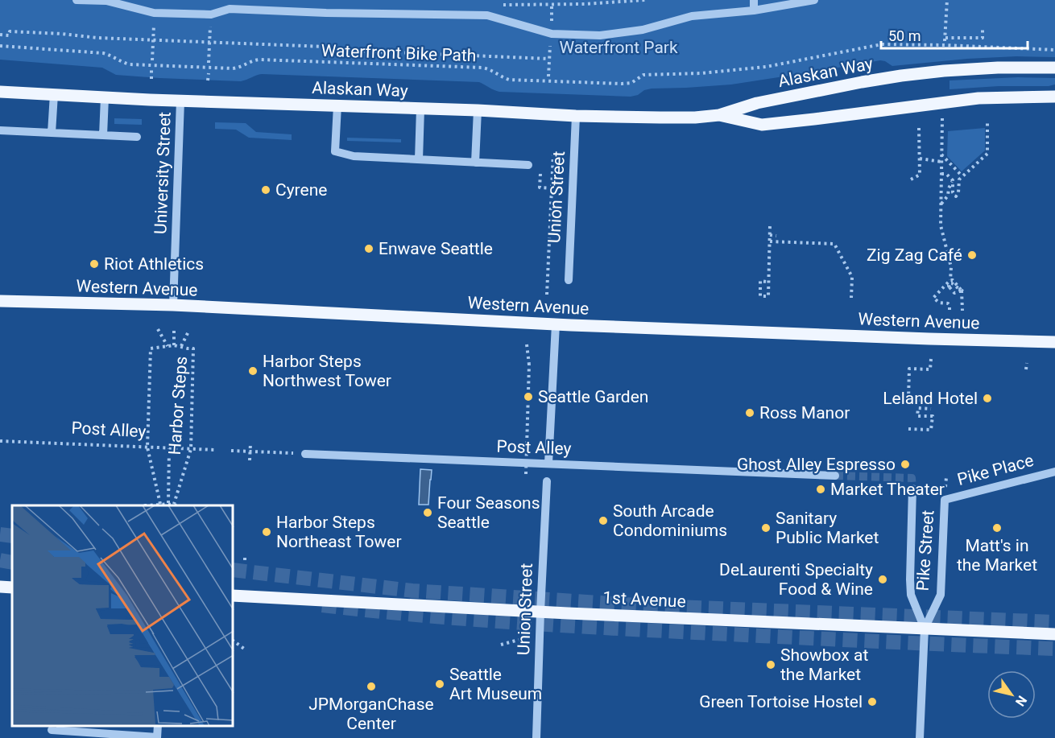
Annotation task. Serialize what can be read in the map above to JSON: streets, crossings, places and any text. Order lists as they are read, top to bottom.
{
  "streets": {
    "main road": ["Alaskan Way", "Western Avenue", "1st Avenue"],
    "street": [
      "University Street",
      "Union Street",
      "Post Alley",
      "Pike Place",
      "Pike Street"
    ],
    "path": ["Waterfront Bike Path", "Harbor Steps"]
  },
  "crossings": [
    ["Alaskan Way", "University Street"],
    ["Alaskan Way", "Union Street"],
    ["University Street", "Western Avenue"],
    ["Union Street", "1st Avenue"],
    ["Harbor Steps", "Post Alley"],
    ["Pike Place", "Pike Street"],
    ["Pike Street", "1st Avenue"]
  ],
  "parks": ["Waterfront Park"],
  "places": [
    "Cyrene",
    "Enwave Seattle",
    "Zig Zag Café",
    "Riot Athletics",
    "Harbor Steps Northwest Tower",
    "Seattle Garden",
    "Leland Hotel",
    "Ross Manor",
    "Ghost Alley Espresso",
    "Market Theater",
    "Four Seasons Seattle",
    "South Arcade Condominiums",
    "Sanitary Public Market",
    "Matt's in the Market",
    "Harbor Steps Northeast Tower",
    "DeLaurenti Specialty Food & Wine",
    "Showbox at the Market",
    "Seattle Art Museum",
    "JPMorganChase Center",
    "Green Tortoise Hostel"
  ],
  "scale_bar": "50 m",
  "north": "bottom right"
}
